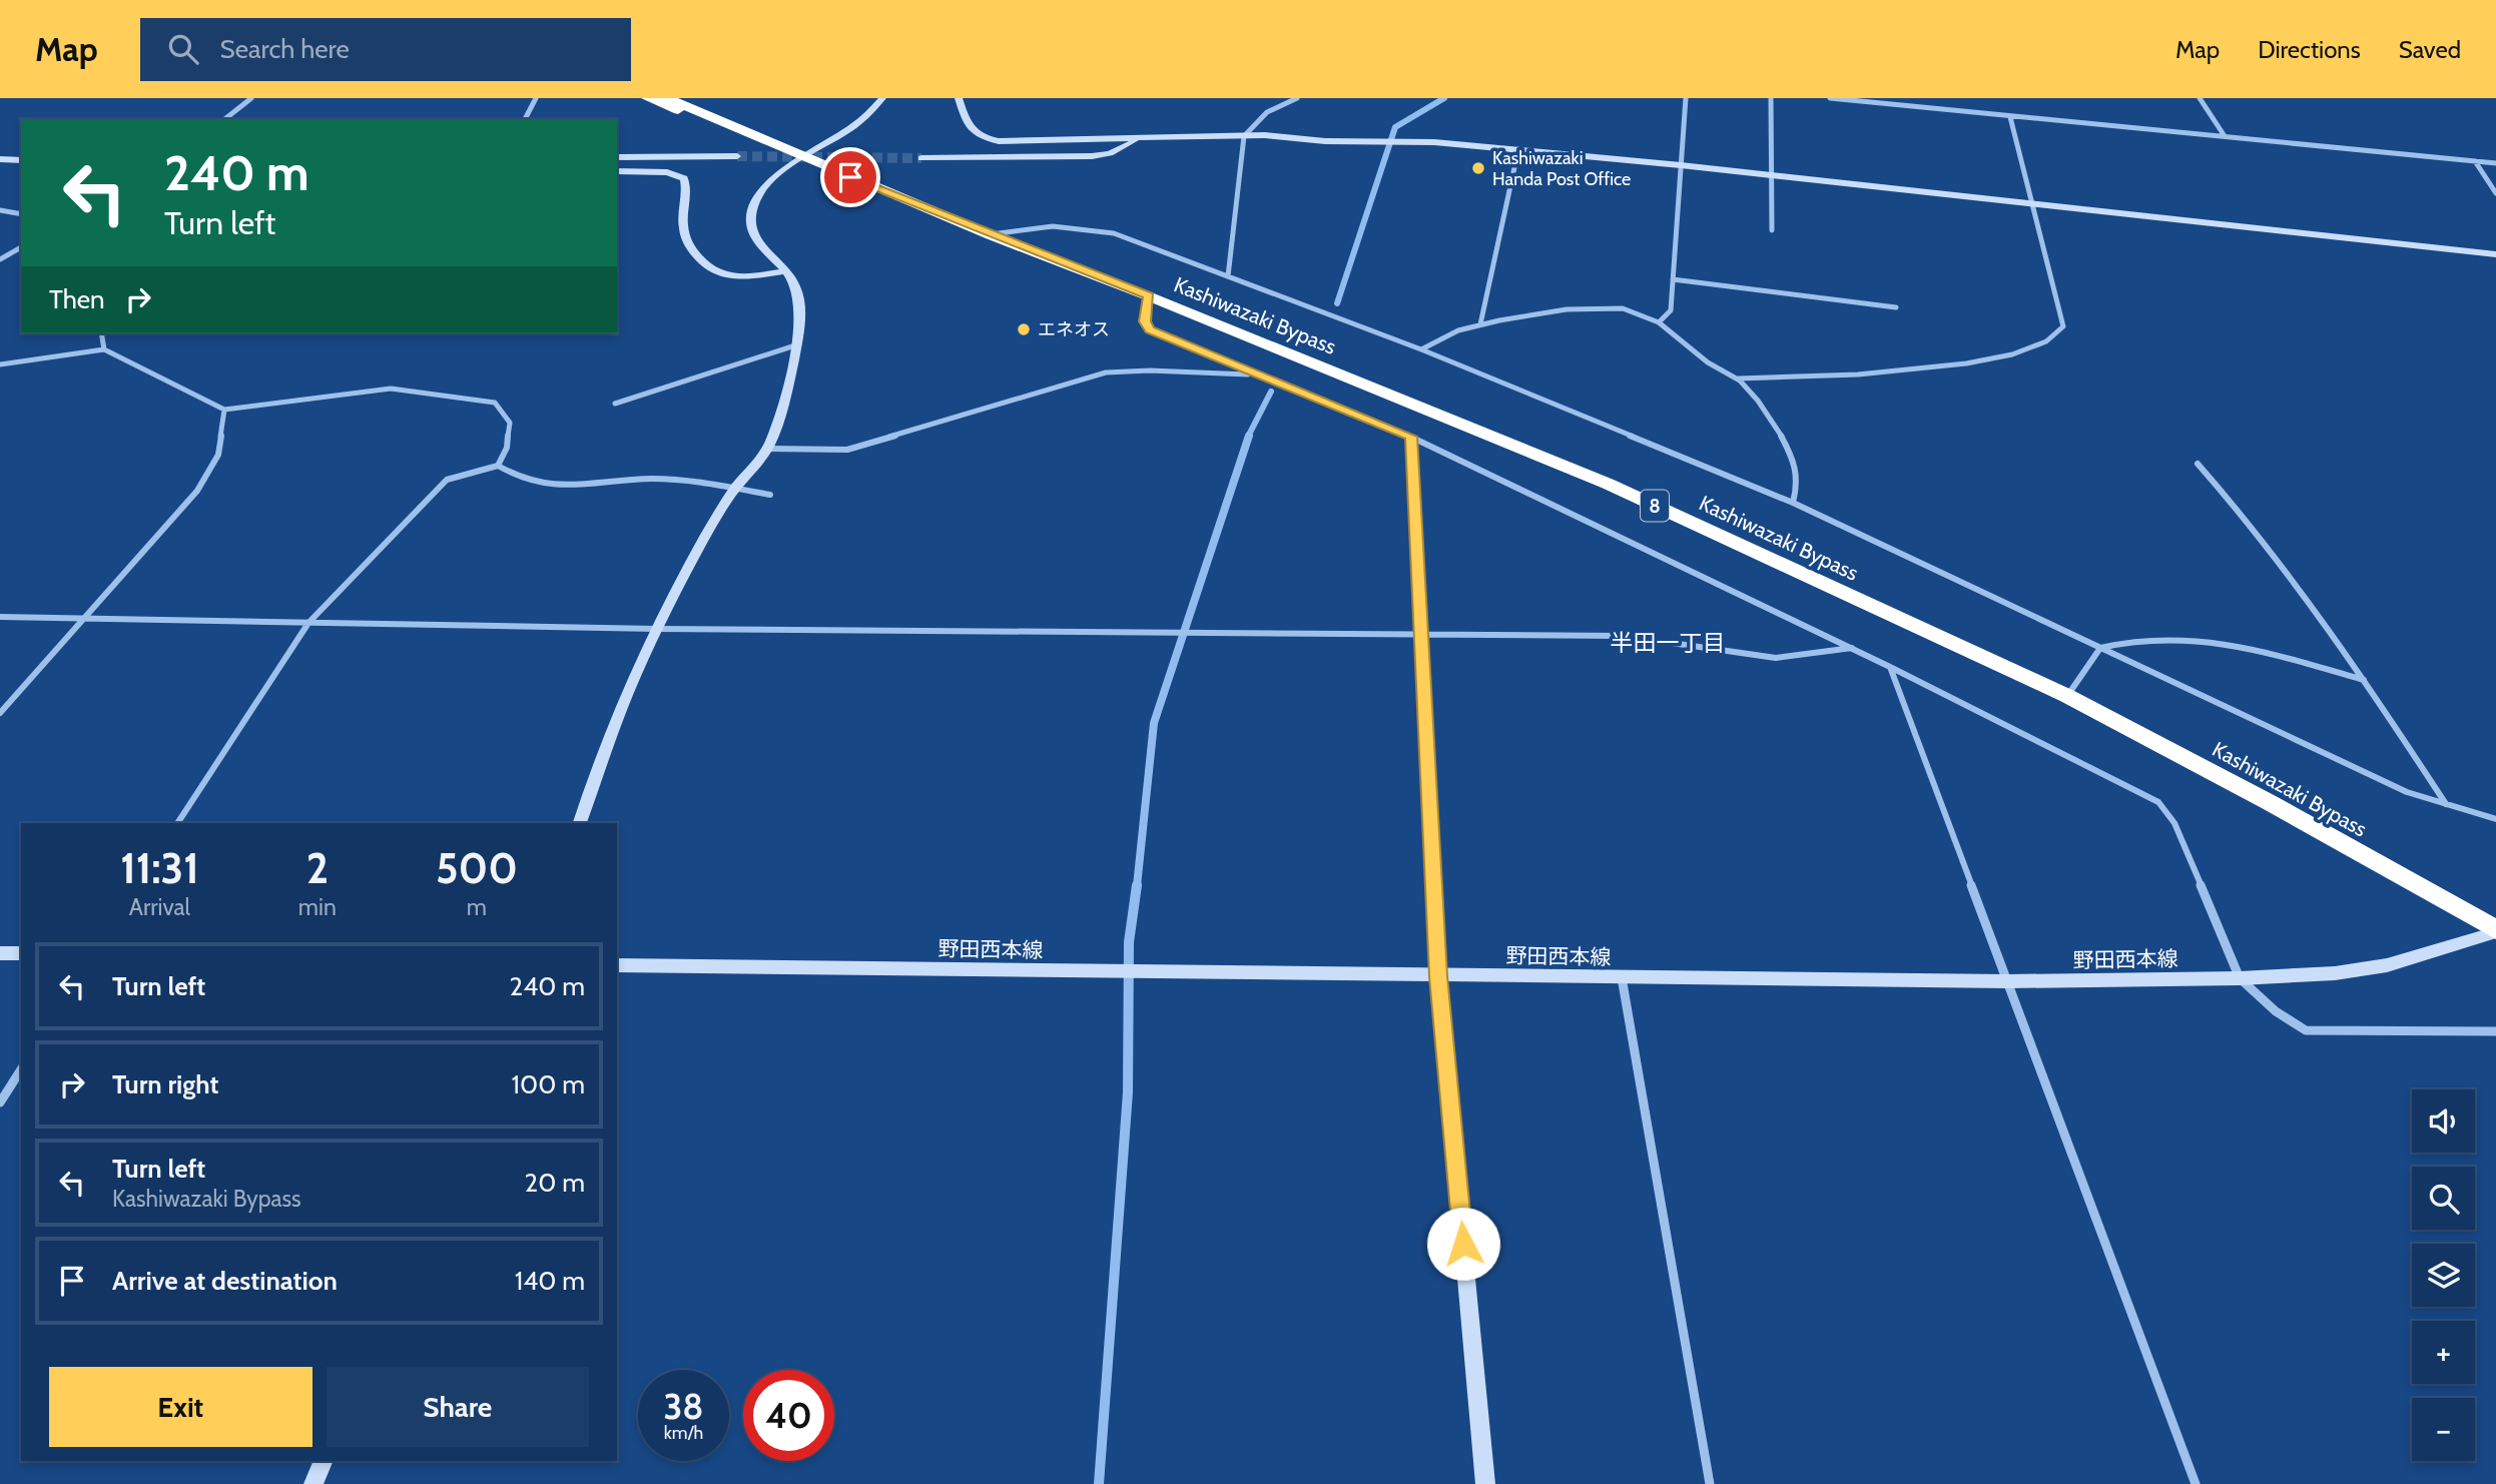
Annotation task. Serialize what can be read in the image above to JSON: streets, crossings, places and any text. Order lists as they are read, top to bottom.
{
  "streets": {
    "highway": ["Kashiwazaki Bypass", "8"],
    "street": ["野田西本線"]
  },
  "crossings": [
    ["Kashiwazaki Bypass", "野田西本線"]
  ],
  "districts": ["半田一丁目"],
  "places": ["Kashiwazaki Handa Post Office", "エネオス"],
  "page": {
    "header": "Map",
    "search": "Search here",
    "nav": ["Map", "Directions", "Saved"],
    "turn": ["240 m", "Turn left"],
    "then": "Then",
    "eta": [
      "11:31",
      "Arrival",
      "2",
      "min",
      "500",
      "m"
    ],
    "list": [
      {
        "name": "Turn left",
        "value": "240 m"
      },
      {
        "name": "Turn right",
        "value": "100 m"
      },
      {
        "name": "Turn left",
        "note": "Kashiwazaki Bypass",
        "value": "20 m"
      },
      {
        "name": "Arrive at destination",
        "value": "140 m"
      }
    ],
    "map_buttons": ["+", "−"],
    "buttons": ["Exit", "Share"],
    "speed": "38 km/h",
    "limit": "40"
  }
}
